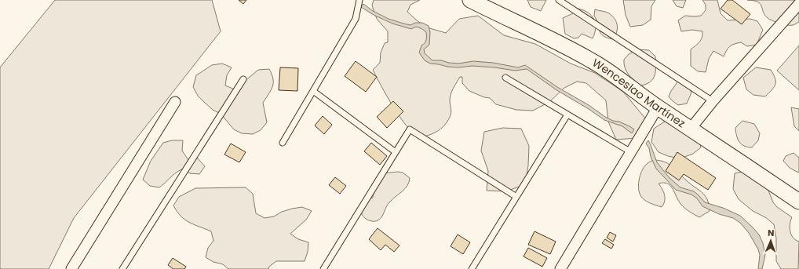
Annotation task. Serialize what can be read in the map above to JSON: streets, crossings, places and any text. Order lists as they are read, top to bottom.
{
  "streets": {
    "main road": ["Wenceslao Martínez"]
  },
  "north": "top"
}
